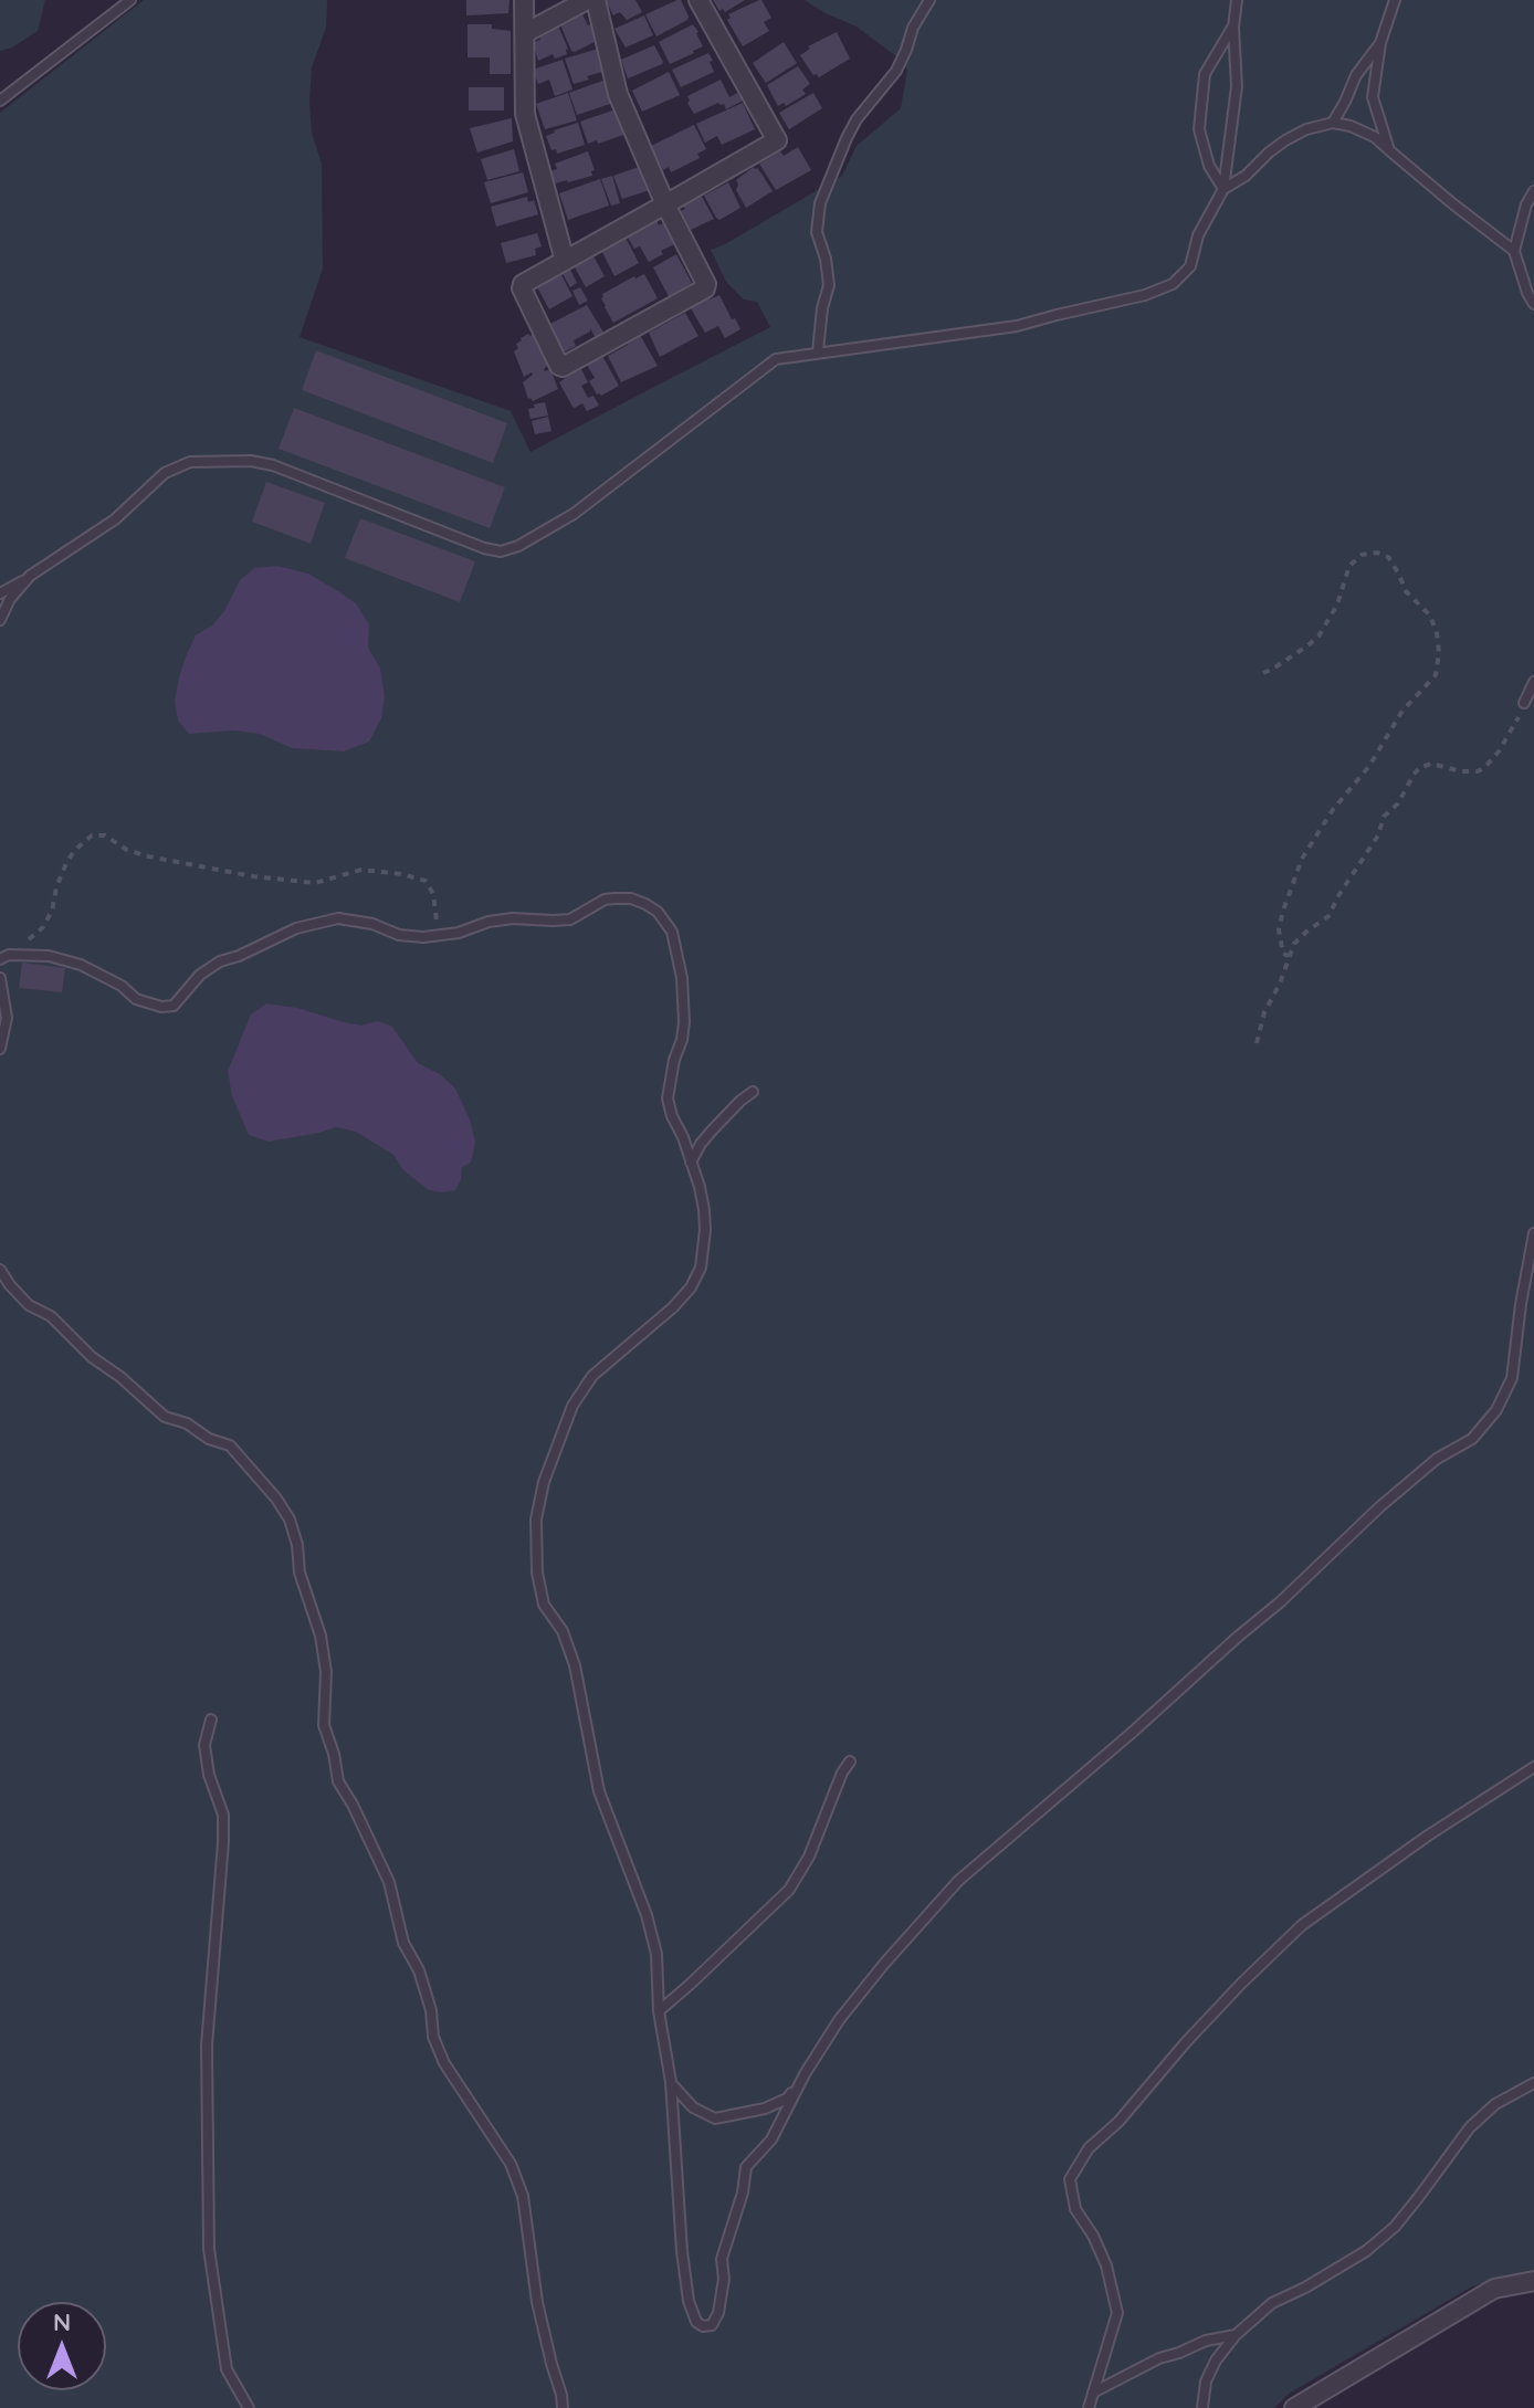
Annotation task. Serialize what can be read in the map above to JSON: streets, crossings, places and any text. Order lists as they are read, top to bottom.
{
  "north": "top"
}
